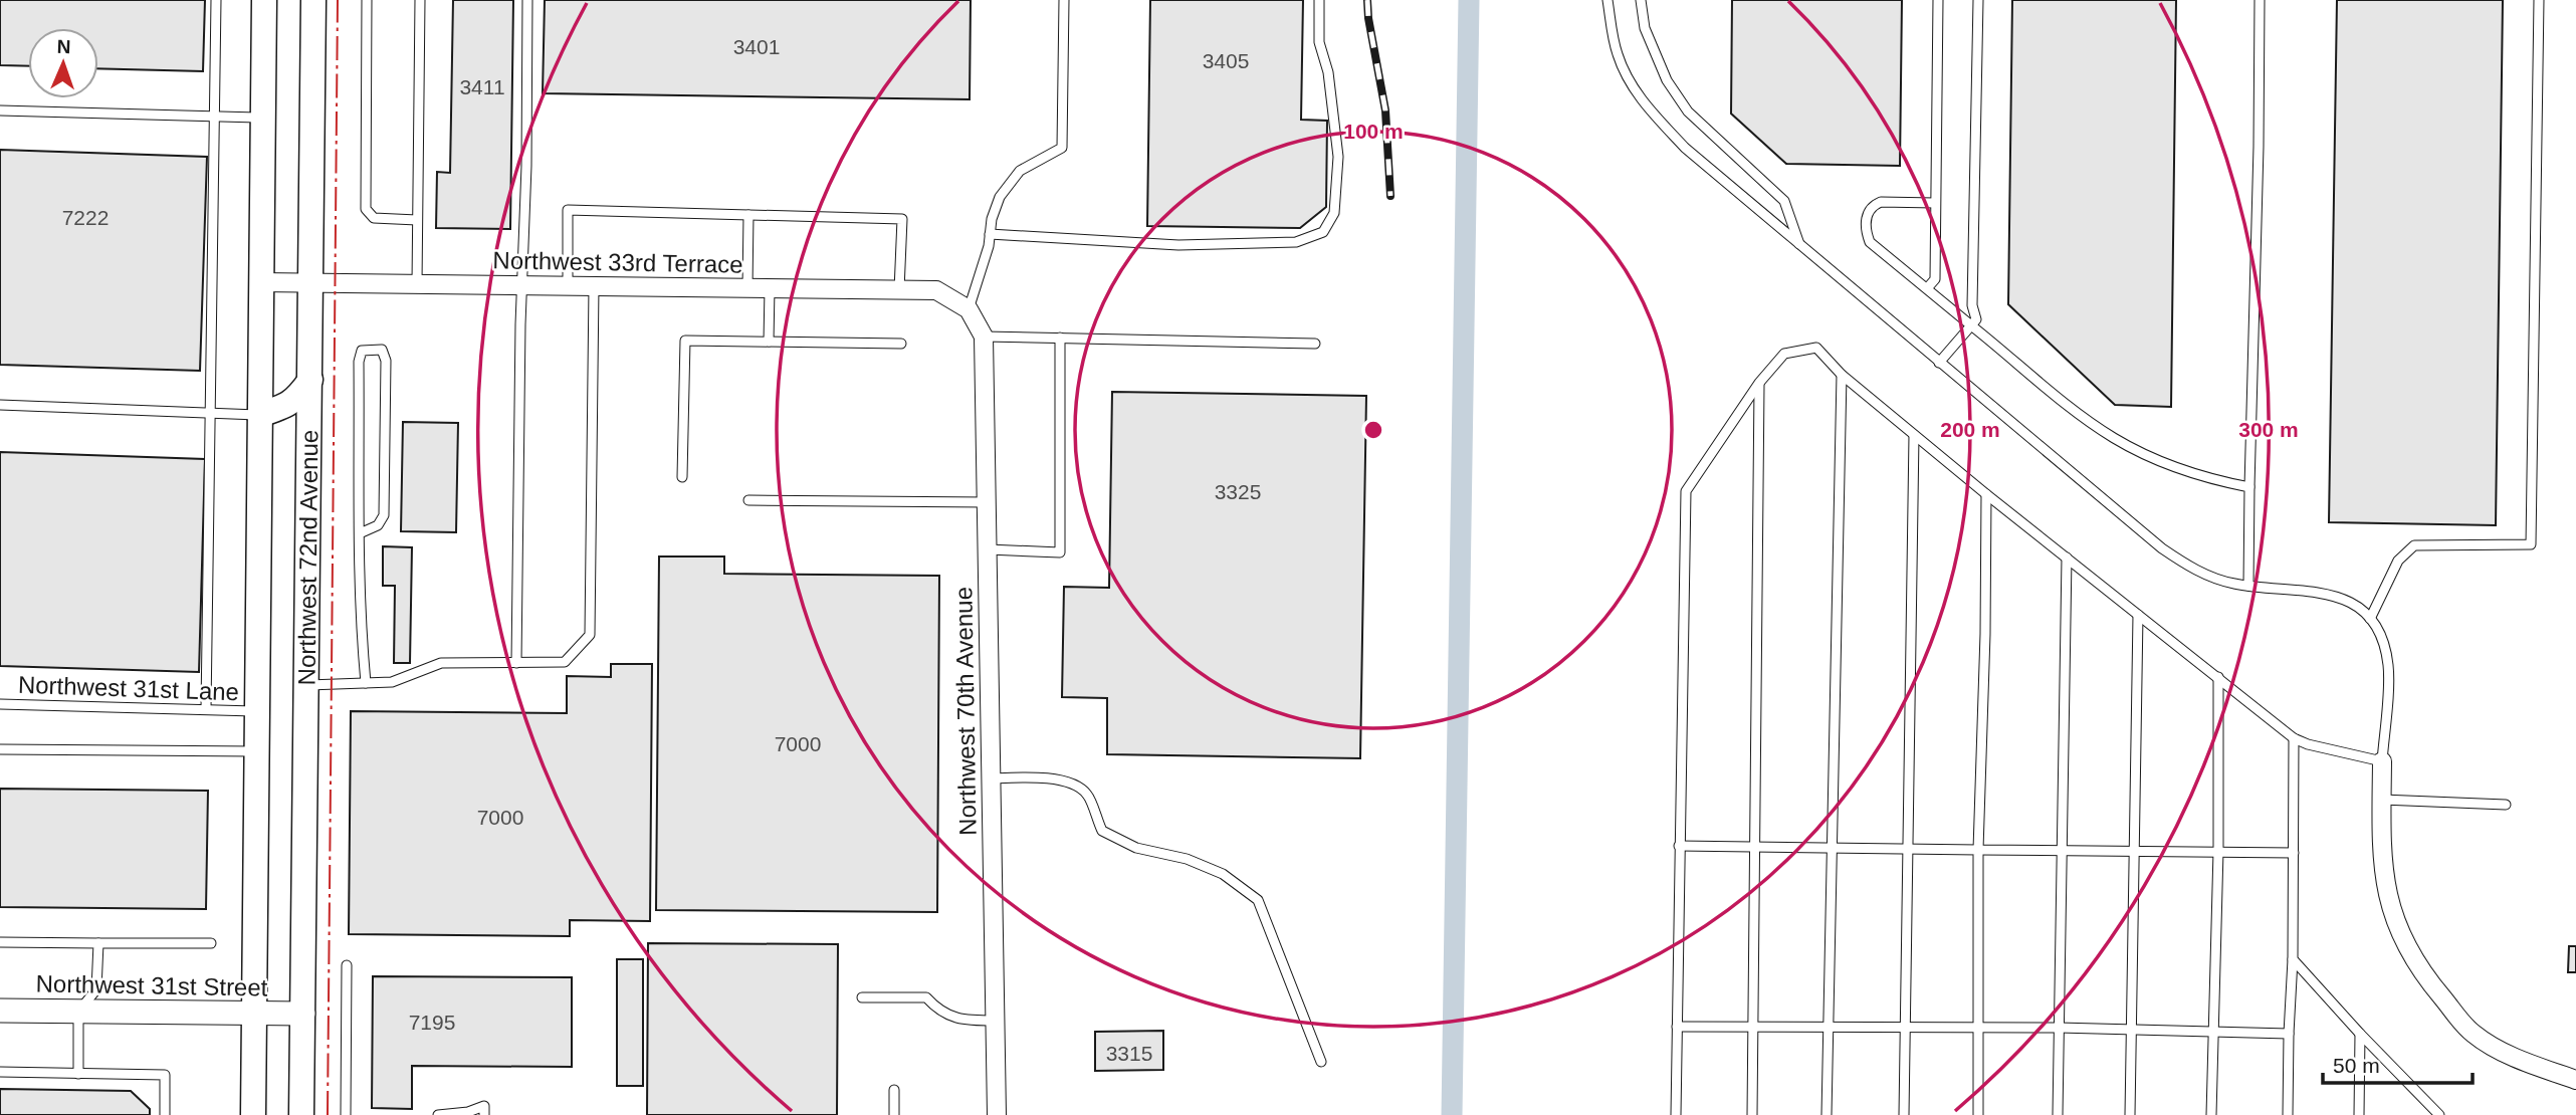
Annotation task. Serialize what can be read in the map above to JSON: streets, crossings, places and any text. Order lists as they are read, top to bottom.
{
  "streets": {
    "main road": ["Northwest 72nd Avenue"],
    "street": ["Northwest 33rd Terrace", "Northwest 70th Avenue", "Northwest 31st Street"],
    "lane": ["Northwest 31st Lane"]
  },
  "crossings": [
    ["Northwest 33rd Terrace", "Northwest 72nd Avenue"],
    ["Northwest 33rd Terrace", "Northwest 70th Avenue"],
    ["Northwest 72nd Avenue", "Northwest 31st Lane"],
    ["Northwest 72nd Avenue", "Northwest 31st Street"]
  ],
  "house_numbers": [
    "3401",
    "3405",
    "3411",
    "7222",
    "3325",
    "7000",
    "7000",
    "7195",
    "3315"
  ],
  "scale_bar": "50 m",
  "north": "top",
  "rings": ["100 m", "200 m", "300 m"]
}
